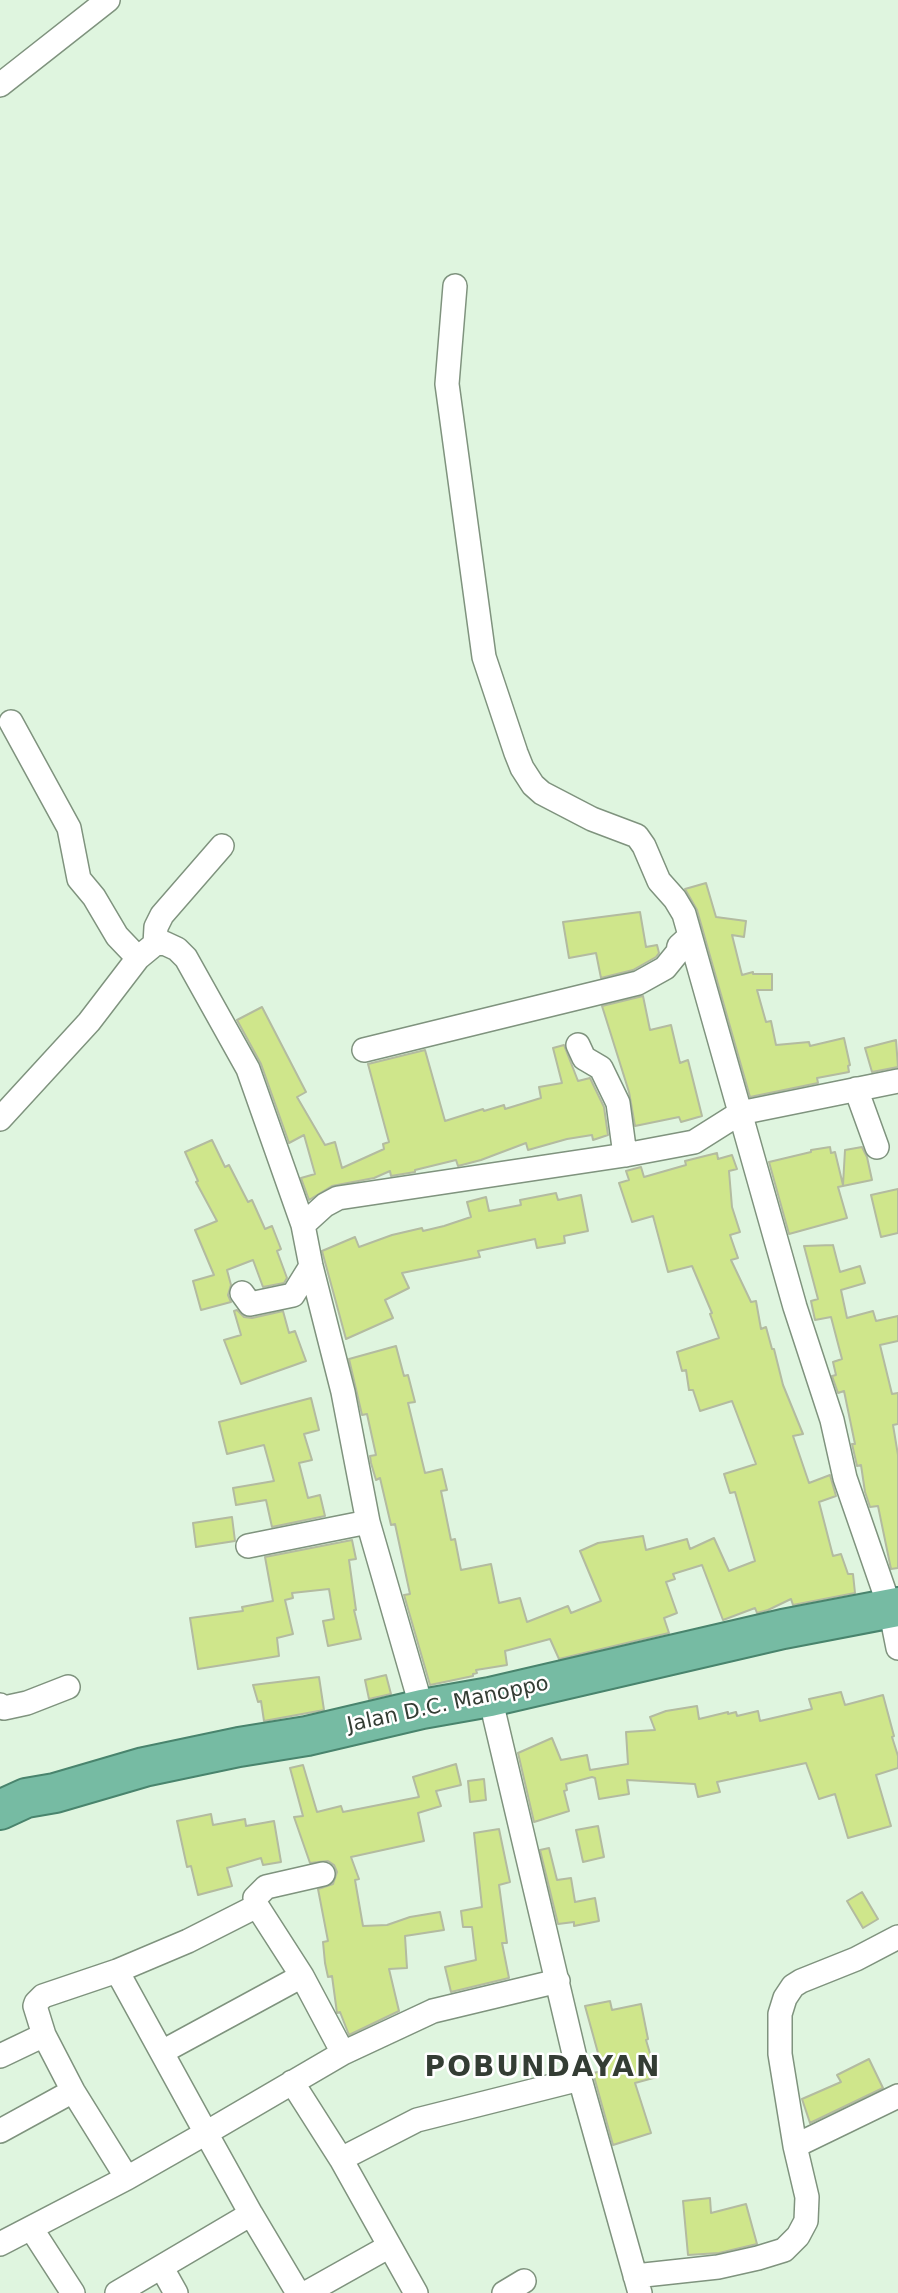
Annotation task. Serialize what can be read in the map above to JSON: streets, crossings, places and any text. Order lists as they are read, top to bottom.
{
  "streets": {
    "highway": ["Jalan D.C. Manoppo"]
  },
  "districts": ["POBUNDAYAN"]
}
